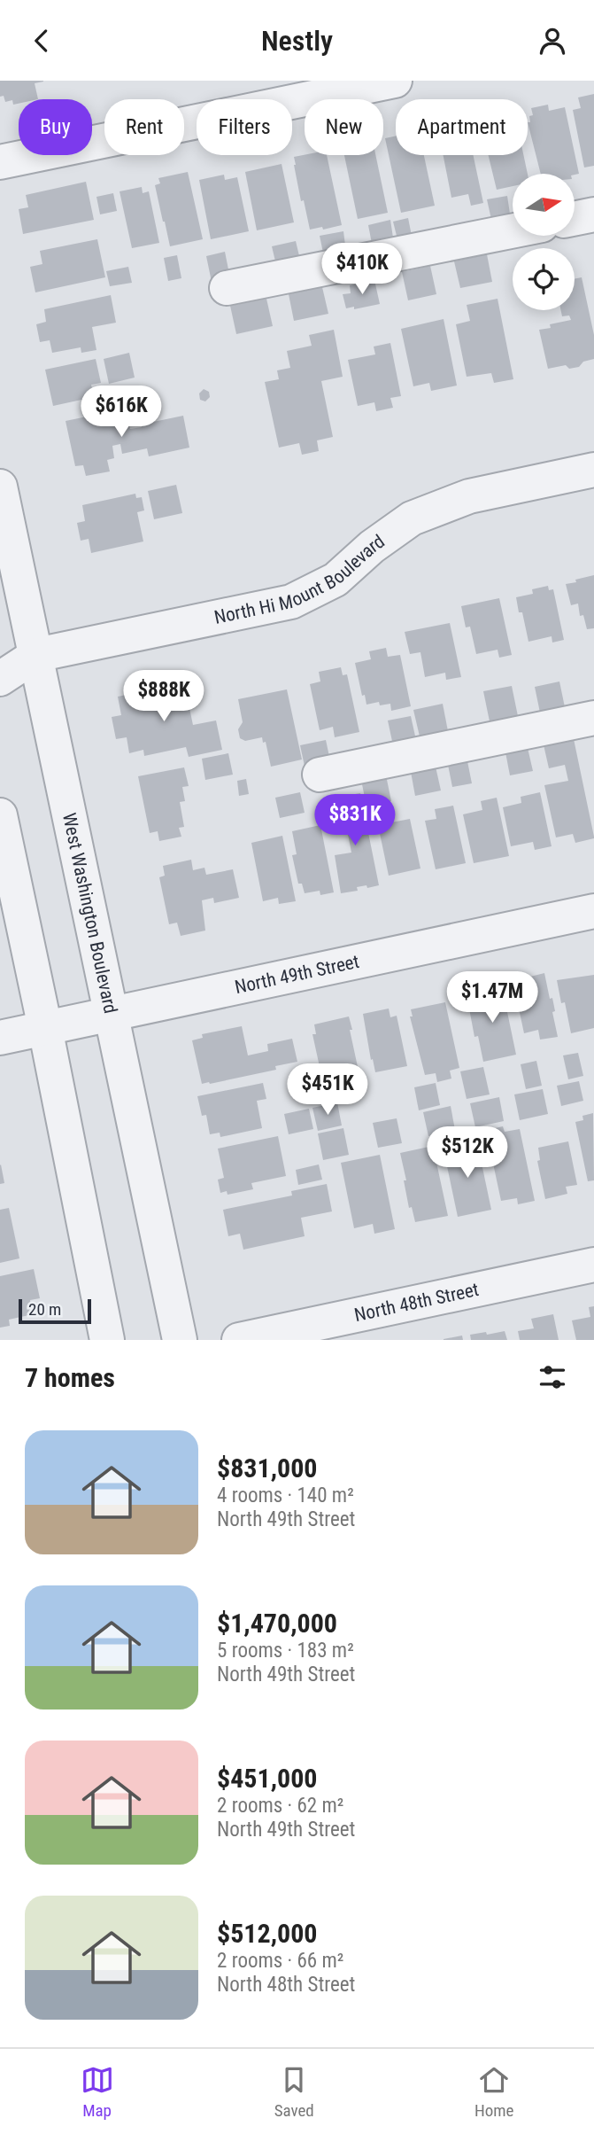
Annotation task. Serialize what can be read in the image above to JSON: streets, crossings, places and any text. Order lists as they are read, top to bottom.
{
  "streets": {
    "street": [
      "North Hi Mount Boulevard",
      "West Washington Boulevard",
      "North 49th Street",
      "North 48th Street"
    ]
  },
  "crossings": [
    ["North Hi Mount Boulevard", "West Washington Boulevard"],
    ["West Washington Boulevard", "North 49th Street"]
  ],
  "scale_bar": "20 m",
  "north": "right",
  "page": {
    "header": "Nestly",
    "chip": [
      "Buy",
      "Rent",
      "Filters",
      "New",
      "Apartment"
    ],
    "price": [
      "$410K",
      "$616K",
      "$888K",
      "$831K",
      "$1.47M",
      "$451K",
      "$512K"
    ],
    "scale": "20 m",
    "heading": "7 homes",
    "list": [
      {
        "name": "$831,000",
        "note": "4 rooms · 140 m² · North 49th Street"
      },
      {
        "name": "$1,470,000",
        "note": "5 rooms · 183 m² · North 49th Street"
      },
      {
        "name": "$451,000",
        "note": "2 rooms · 62 m² · North 49th Street"
      },
      {
        "name": "$512,000",
        "note": "2 rooms · 66 m² · North 48th Street"
      }
    ],
    "tabs": ["Map", "Saved", "Home"]
  }
}
